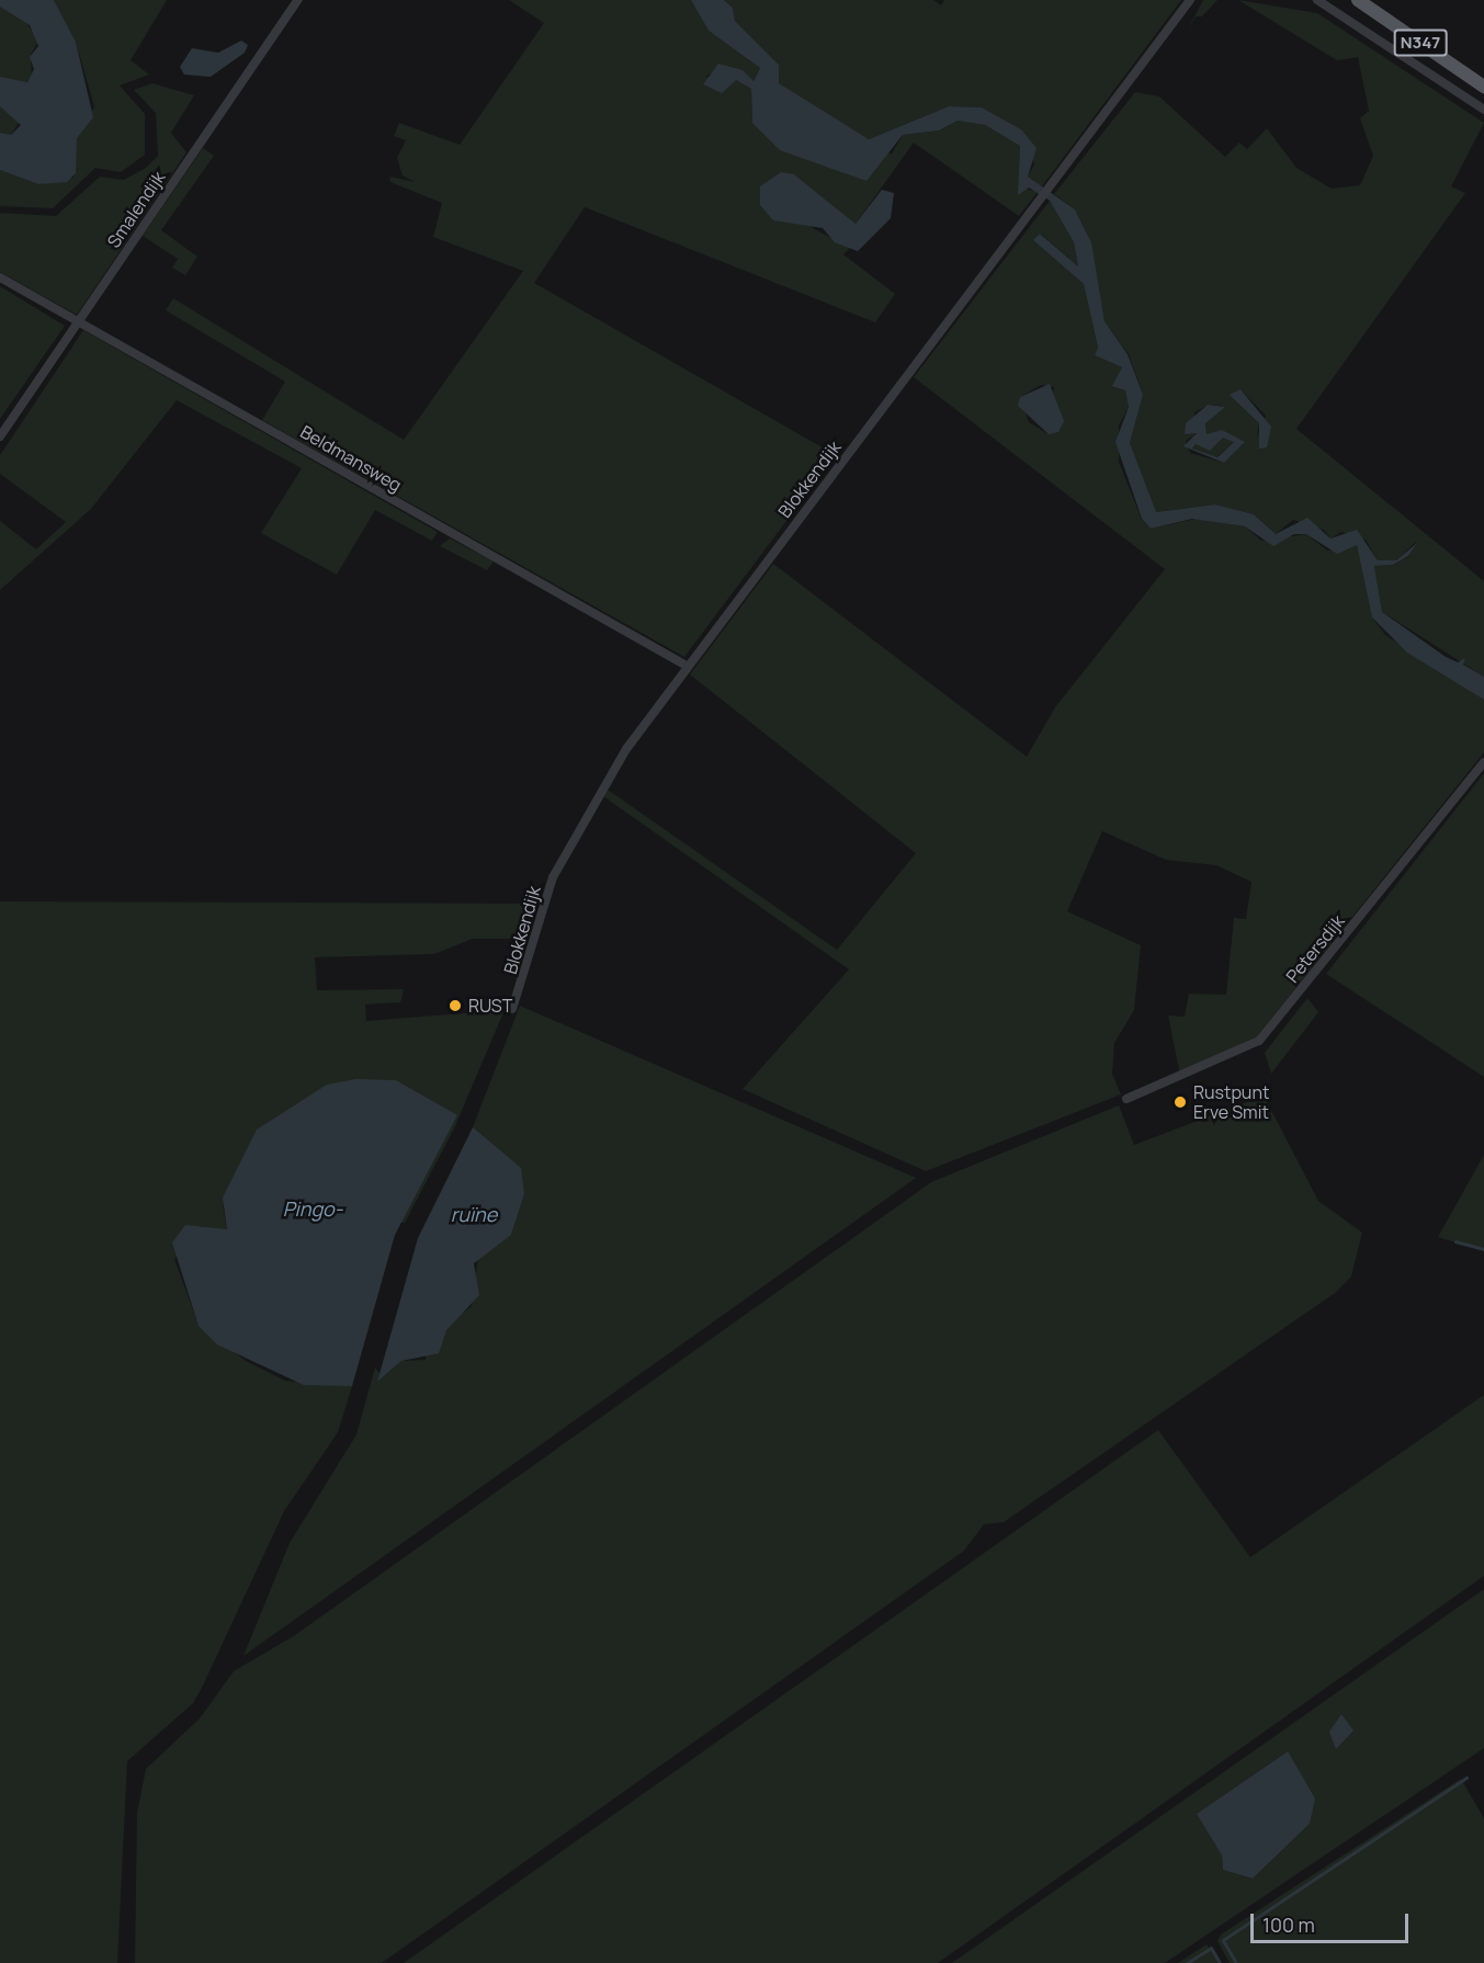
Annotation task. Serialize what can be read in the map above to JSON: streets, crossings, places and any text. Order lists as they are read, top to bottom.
{
  "streets": {
    "main road": ["N347"],
    "street": [
      "Smalendijk",
      "Beldmansweg",
      "Blokkendijk",
      "Petersdijk"
    ]
  },
  "crossings": [
    ["Smalendijk", "Beldmansweg"],
    ["Beldmansweg", "Blokkendijk"]
  ],
  "water": ["Pingo-", "ruïne"],
  "places": ["RUST", "Rustpunt Erve Smit"],
  "scale_bar": "100 m"
}
